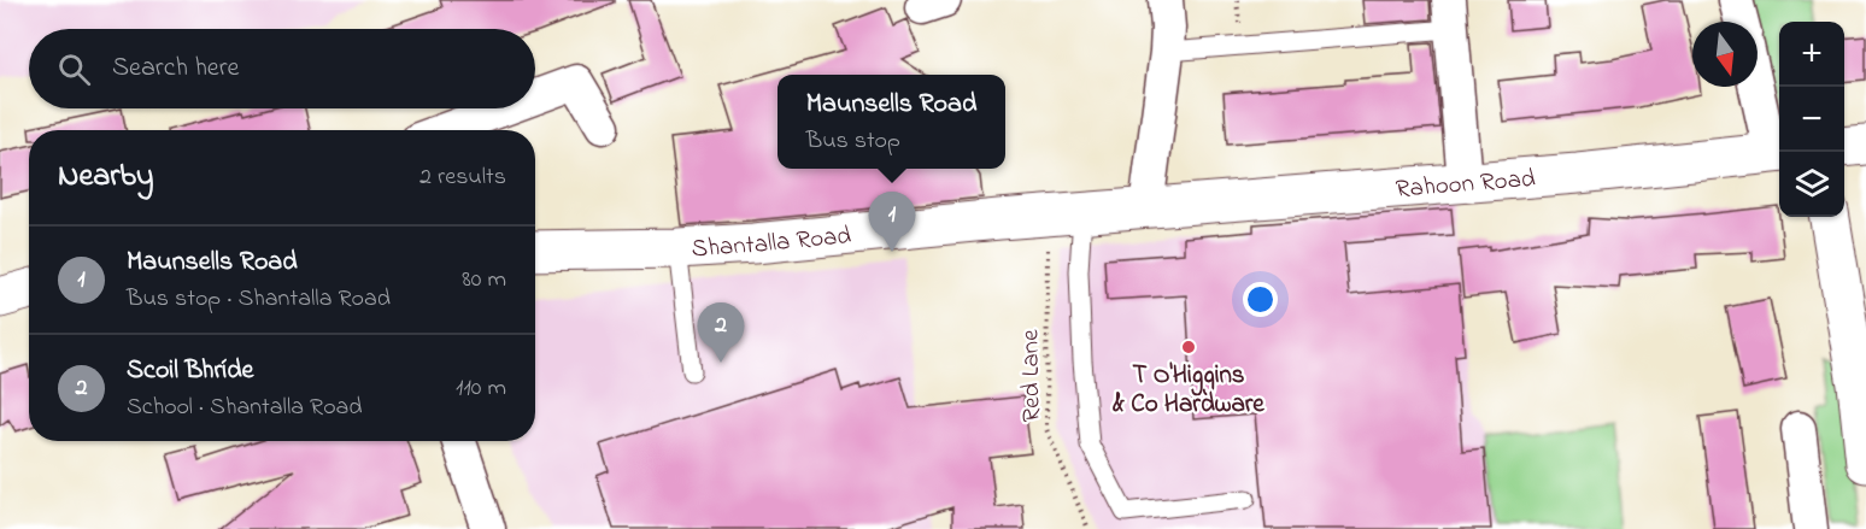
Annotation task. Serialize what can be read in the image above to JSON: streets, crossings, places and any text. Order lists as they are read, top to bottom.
{
  "streets": {
    "street": ["Rahoon Road", "Shantalla Road"],
    "path": ["Red Lane"]
  },
  "crossings": [
    ["Rahoon Road", "Shantalla Road"],
    ["Shantalla Road", "Red Lane"]
  ],
  "places": ["T O'Higgins & Co Hardware"],
  "north": "bottom",
  "page": {
    "map_buttons": ["+", "−"],
    "search": "Search here",
    "popup": ["Maunsells Road", "Bus stop"],
    "heading": ["Nearby", "2 results"],
    "pins": ["1", "2"],
    "list": [
      {
        "mark": "1",
        "name": "Maunsells Road",
        "note": "Bus stop · Shantalla Road",
        "value": "80 m"
      },
      {
        "mark": "2",
        "name": "Scoil Bhríde",
        "note": "School · Shantalla Road",
        "value": "110 m"
      }
    ]
  }
}
